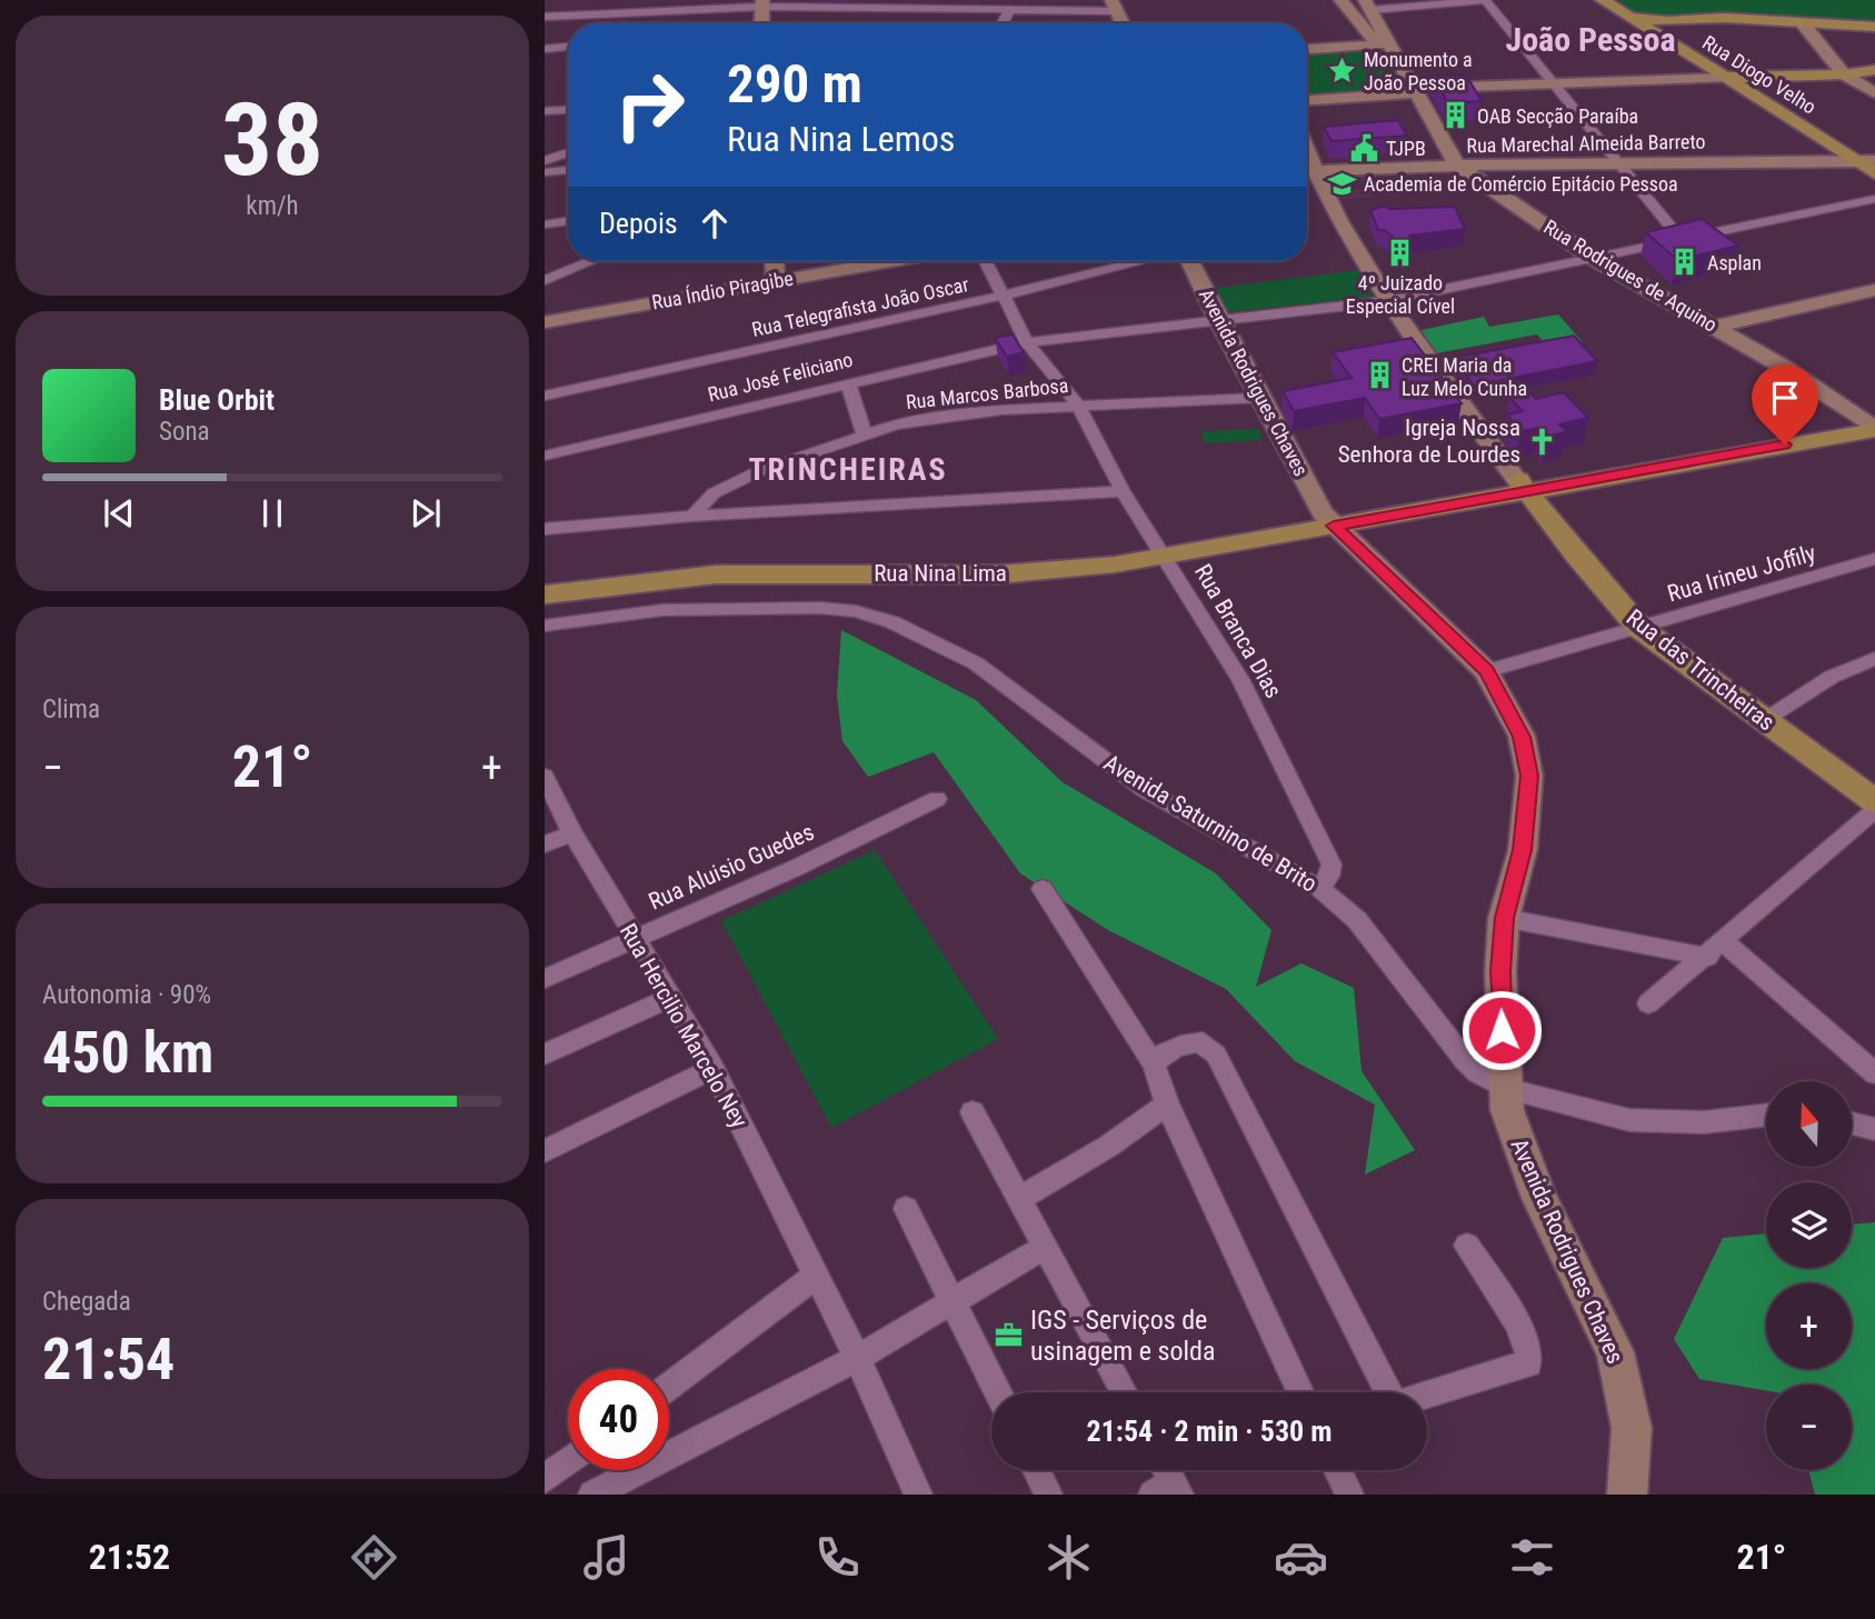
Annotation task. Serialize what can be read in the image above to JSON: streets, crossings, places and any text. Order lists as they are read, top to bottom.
{
  "streets": {
    "main road": ["Rua Diogo Velho", "Rua Nina Lima", "Rua das Trincheiras"],
    "street": [
      "Rua Marechal Almeida Barreto",
      "Rua Rodrigues de Aquino",
      "Rua Índio Piragibe",
      "Rua Telegrafista João Oscar",
      "Rua José Feliciano",
      "Avenida Rodrigues Chaves",
      "Rua Marcos Barbosa",
      "Rua Irineu Joffily",
      "Rua Branca Dias",
      "Avenida Saturnino de Brito",
      "Rua Aluisio Guedes",
      "Rua Hercilio Marcelo Ney"
    ]
  },
  "crossings": [
    ["Rua Diogo Velho", "Rua Marechal Almeida Barreto"],
    ["Rua Marechal Almeida Barreto", "Rua Rodrigues de Aquino"],
    ["Rua Rodrigues de Aquino", "Rua José Feliciano"],
    ["Rua Rodrigues de Aquino", "Rua Nina Lima"],
    ["Rua Telegrafista João Oscar", "Rua Branca Dias"],
    ["Rua José Feliciano", "Avenida Rodrigues Chaves"],
    ["Rua José Feliciano", "Rua Branca Dias"],
    ["Rua José Feliciano", "Rua das Trincheiras"],
    ["Avenida Rodrigues Chaves", "Rua Marcos Barbosa"],
    ["Avenida Rodrigues Chaves", "Rua Nina Lima"],
    ["Avenida Rodrigues Chaves", "Rua Irineu Joffily"],
    ["Avenida Rodrigues Chaves", "Avenida Saturnino de Brito"],
    ["Rua Marcos Barbosa", "Rua Branca Dias"],
    ["Rua Nina Lima", "Rua Branca Dias"],
    ["Rua Nina Lima", "Rua das Trincheiras"],
    ["Rua Irineu Joffily", "Rua das Trincheiras"],
    ["Rua Branca Dias", "Avenida Saturnino de Brito"],
    ["Rua Aluisio Guedes", "Rua Hercilio Marcelo Ney"]
  ],
  "districts": ["João Pessoa", "TRINCHEIRAS"],
  "places": {
    "place": ["Monumento a João Pessoa"],
    "building": [
      "OAB Secção Paraíba",
      "4º Juizado Especial Cível",
      "Asplan",
      "CREI Maria da Luz Melo Cunha"
    ],
    "public building": ["TJPB"],
    "school or university": ["Academia de Comércio Epitácio Pessoa"],
    "church": ["Igreja Nossa Senhora de Lourdes"],
    "office": ["IGS - Serviços de usinagem e solda"]
  },
  "north": "top",
  "page": {
    "tile": [
      ["38", "km/h"],
      "Clima",
      ["Autonomia · 90%", "450 km"],
      ["Chegada", "21:54"]
    ],
    "turn": ["290 m", "Rua Nina Lemos"],
    "then": "Depois",
    "song": ["Blue Orbit", "Sona"],
    "heat": ["−", "21°", "+"],
    "map_buttons": ["+", "−"],
    "limit": "40",
    "trip": "21:54 · 2 min · 530 m",
    "tabs": ["21:52", "21°"]
  }
}
